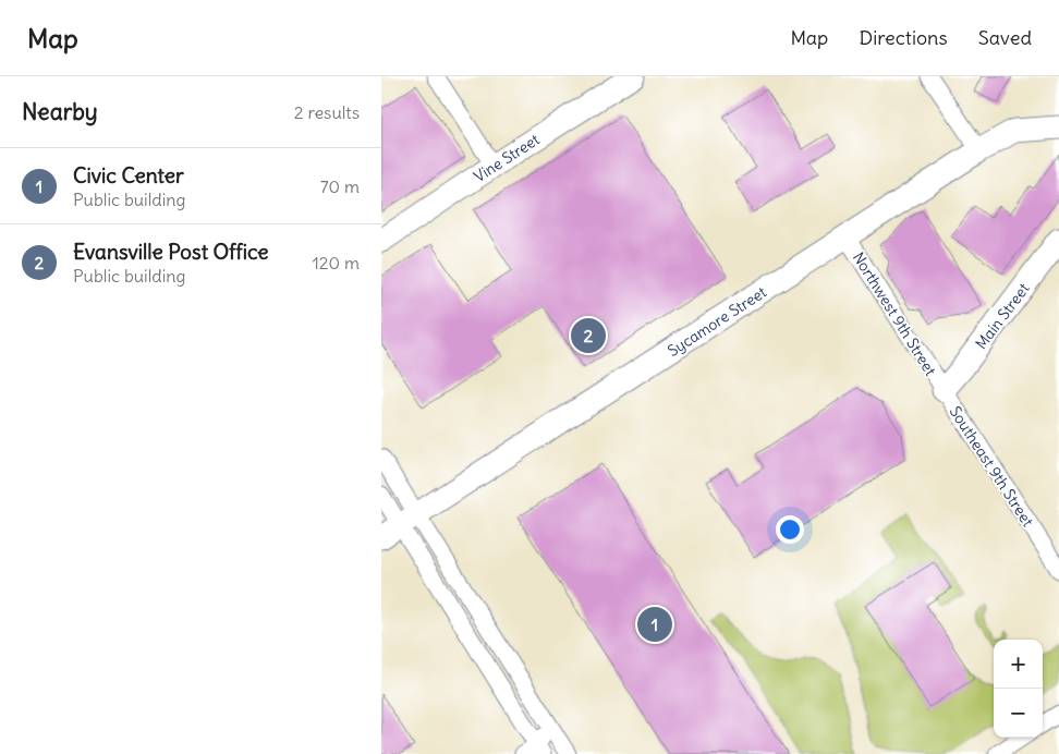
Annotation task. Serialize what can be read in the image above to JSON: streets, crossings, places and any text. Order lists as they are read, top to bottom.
{
  "streets": {
    "main road": ["Vine Street", "Main Street", "Sycamore Street"],
    "street": ["Northwest 9th Street", "Southeast 9th Street"]
  },
  "crossings": [
    ["Northwest 9th Street", "Main Street"],
    ["Northwest 9th Street", "Sycamore Street"],
    ["Northwest 9th Street", "Southeast 9th Street"],
    ["Main Street", "Southeast 9th Street"]
  ],
  "page": {
    "header": "Map",
    "nav": ["Map", "Directions", "Saved"],
    "heading": ["Nearby", "2 results"],
    "list": [
      {
        "mark": "1",
        "name": "Civic Center",
        "note": "Public building",
        "value": "70 m"
      },
      {
        "mark": "2",
        "name": "Evansville Post Office",
        "note": "Public building",
        "value": "120 m"
      }
    ],
    "pins": ["2", "1"],
    "map_buttons": ["+", "−"]
  }
}
